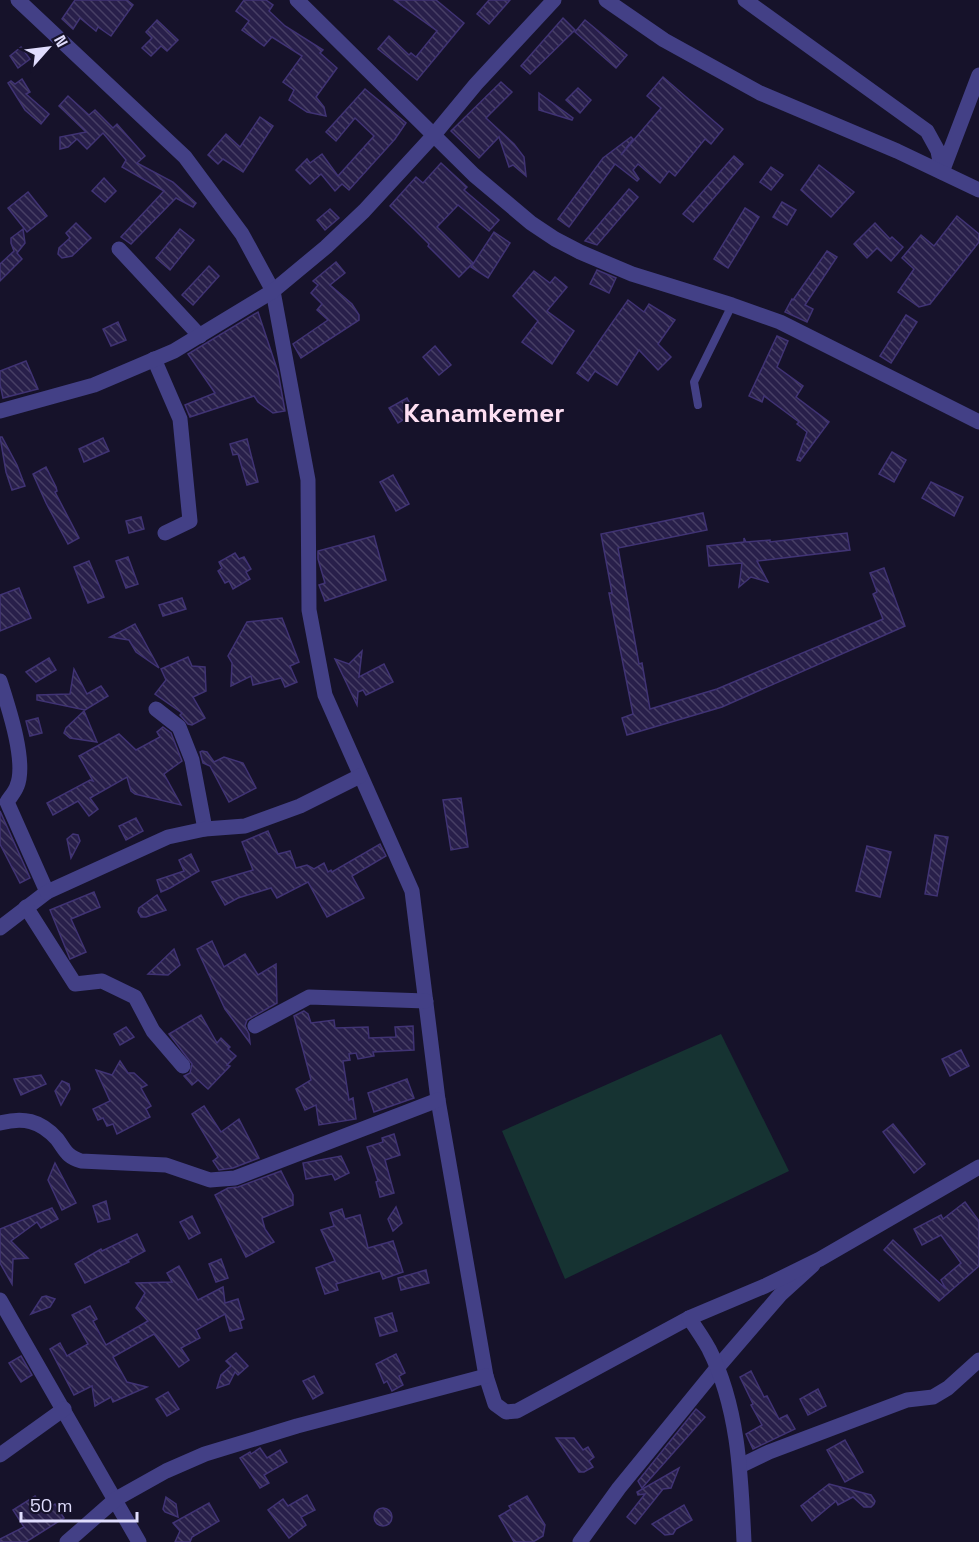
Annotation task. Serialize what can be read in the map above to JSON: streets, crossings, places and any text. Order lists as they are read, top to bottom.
{
  "districts": ["Kanamkemer"],
  "scale_bar": "50 m",
  "north": "top right"
}
